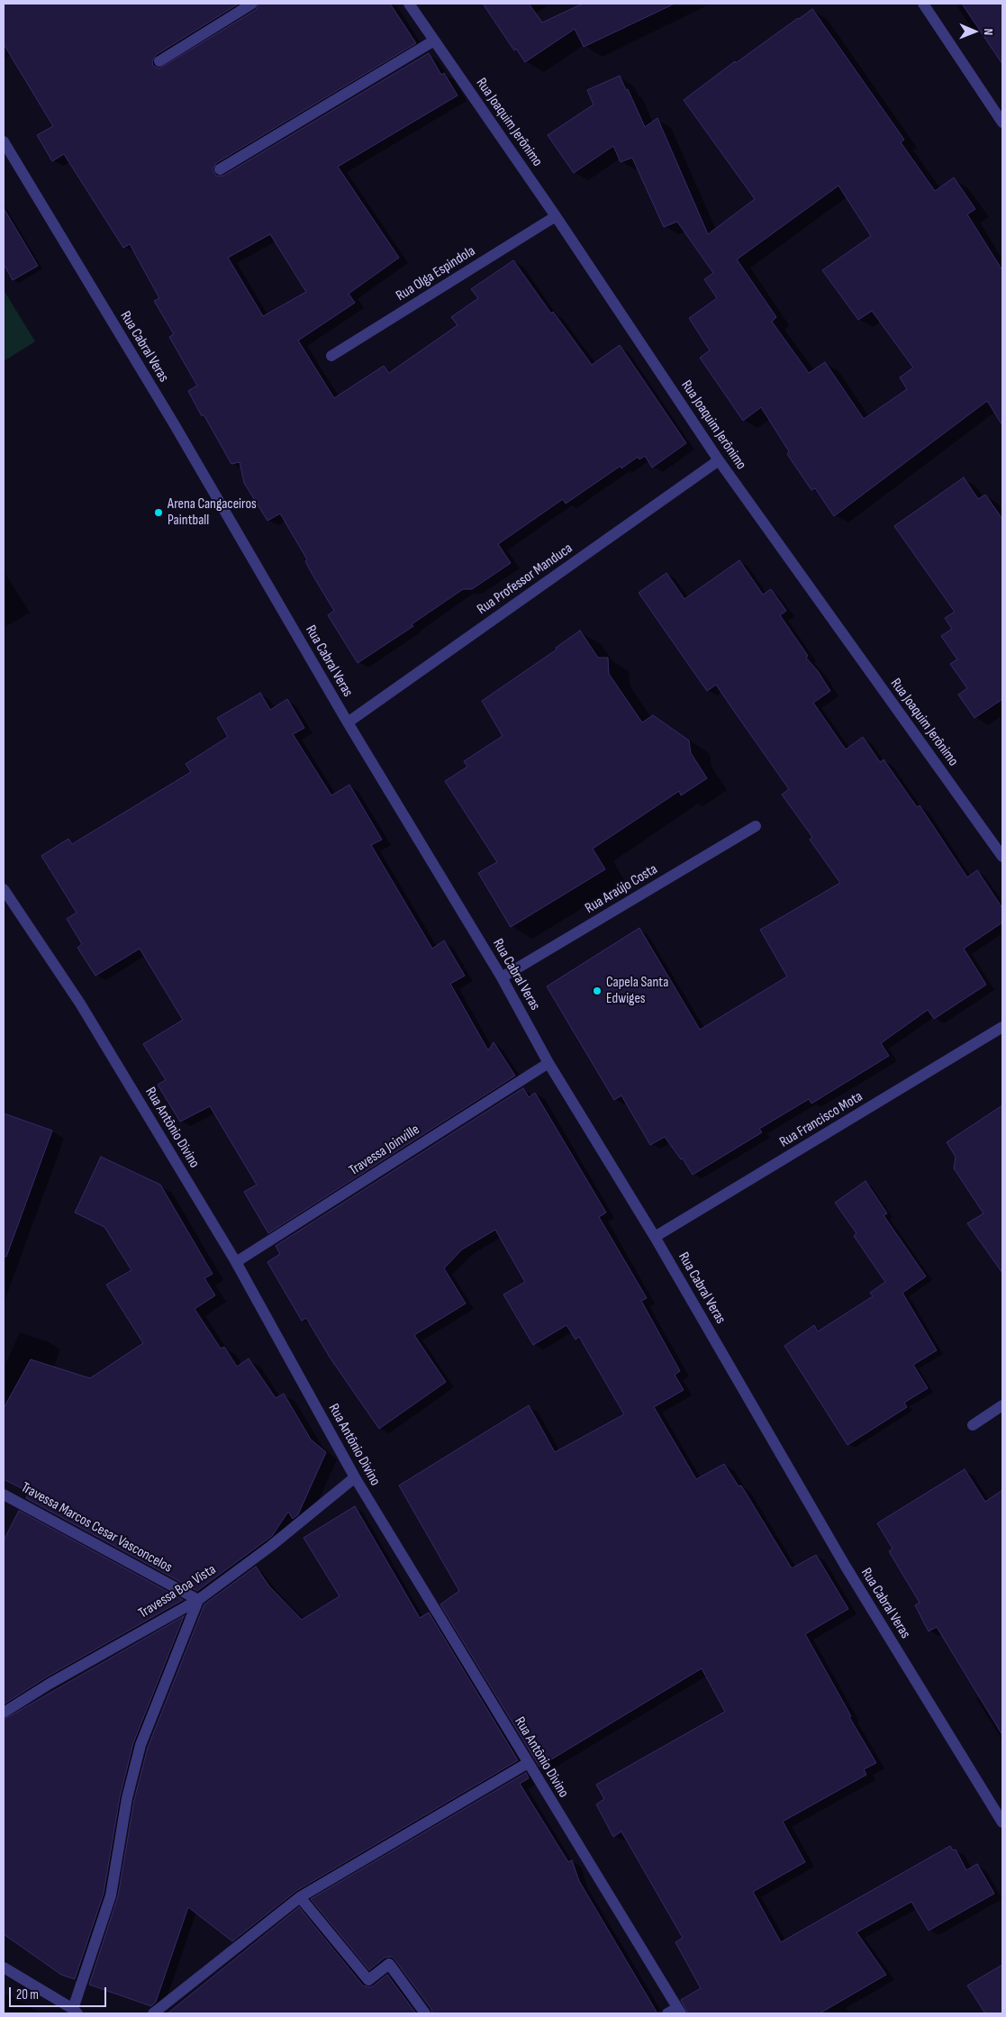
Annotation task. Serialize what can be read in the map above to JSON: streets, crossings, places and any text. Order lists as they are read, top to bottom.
{
  "streets": {
    "street": [
      "Rua Joaquim Jerônimo",
      "Rua Olga Espindola",
      "Rua Cabral Veras",
      "Rua Professor Manduca",
      "Rua Araújo Costa",
      "Rua Francisco Mota",
      "Rua Antônio Divino",
      "Travessa Joinville",
      "Travessa Marcos Cesar Vasconcelos",
      "Travessa Boa Vista"
    ]
  },
  "crossings": [
    ["Rua Joaquim Jerônimo", "Rua Olga Espindola"],
    ["Rua Joaquim Jerônimo", "Rua Professor Manduca"],
    ["Rua Cabral Veras", "Rua Professor Manduca"],
    ["Rua Cabral Veras", "Rua Araújo Costa"],
    ["Rua Cabral Veras", "Rua Francisco Mota"],
    ["Rua Cabral Veras", "Travessa Joinville"],
    ["Rua Antônio Divino", "Travessa Joinville"],
    ["Rua Antônio Divino", "Travessa Boa Vista"],
    ["Travessa Marcos Cesar Vasconcelos", "Travessa Boa Vista"]
  ],
  "places": ["Arena Cangaceiros Paintball", "Capela Santa Edwiges"],
  "scale_bar": "20 m",
  "north": "right"
}
